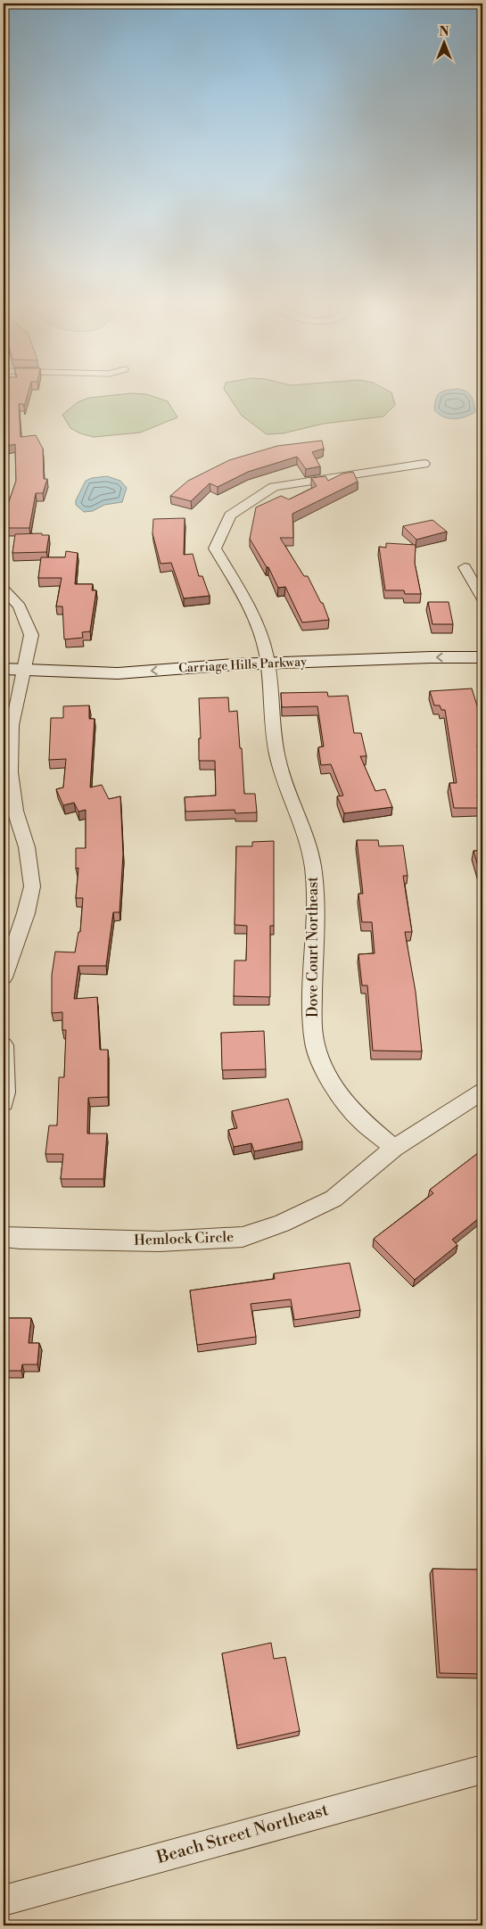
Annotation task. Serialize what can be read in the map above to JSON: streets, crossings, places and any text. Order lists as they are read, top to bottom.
{
  "streets": {
    "street": [
      "Carriage Hills Parkway",
      "Dove Court Northeast",
      "Hemlock Circle",
      "Beach Street Northeast"
    ]
  },
  "crossings": [
    ["Carriage Hills Parkway", "Dove Court Northeast"],
    ["Dove Court Northeast", "Hemlock Circle"]
  ],
  "north": "top"
}
